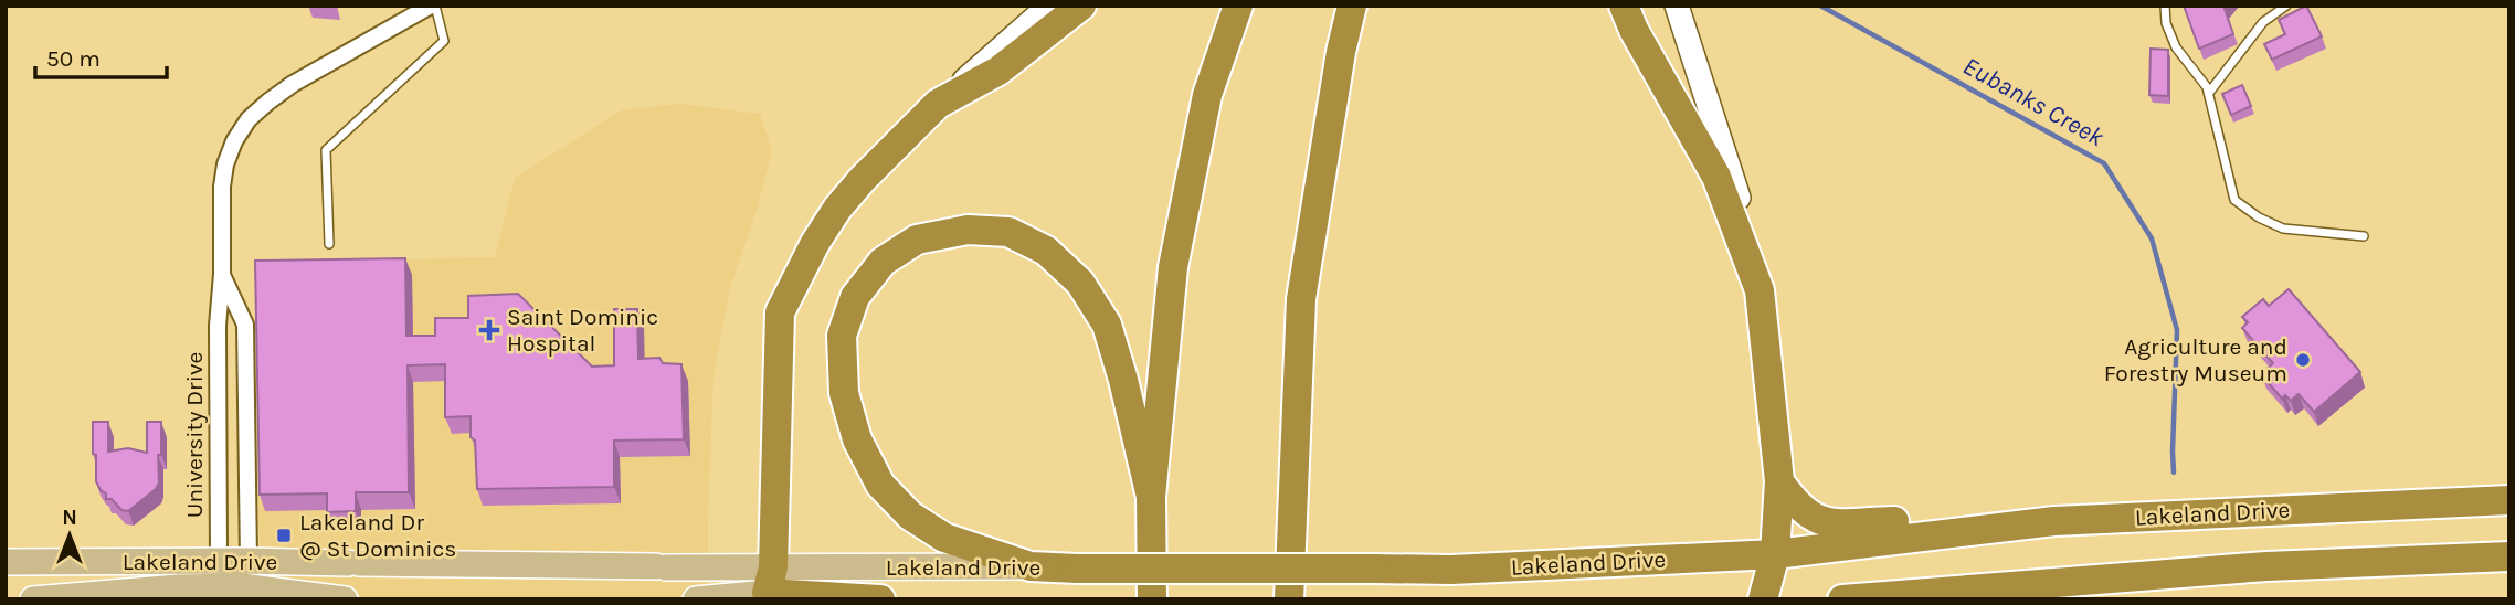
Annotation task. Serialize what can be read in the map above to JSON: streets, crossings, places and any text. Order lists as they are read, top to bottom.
{
  "streets": {
    "highway": ["Lakeland Drive"],
    "street": ["University Drive"]
  },
  "crossings": [
    ["University Drive", "Lakeland Drive"]
  ],
  "water": ["Eubanks Creek"],
  "places": {
    "health": ["Saint Dominic Hospital"],
    "other": ["Agriculture and Forestry Museum"],
    "transit": ["Lakeland Dr @ St Dominics"]
  },
  "scale_bar": "50 m",
  "north": "top"
}
